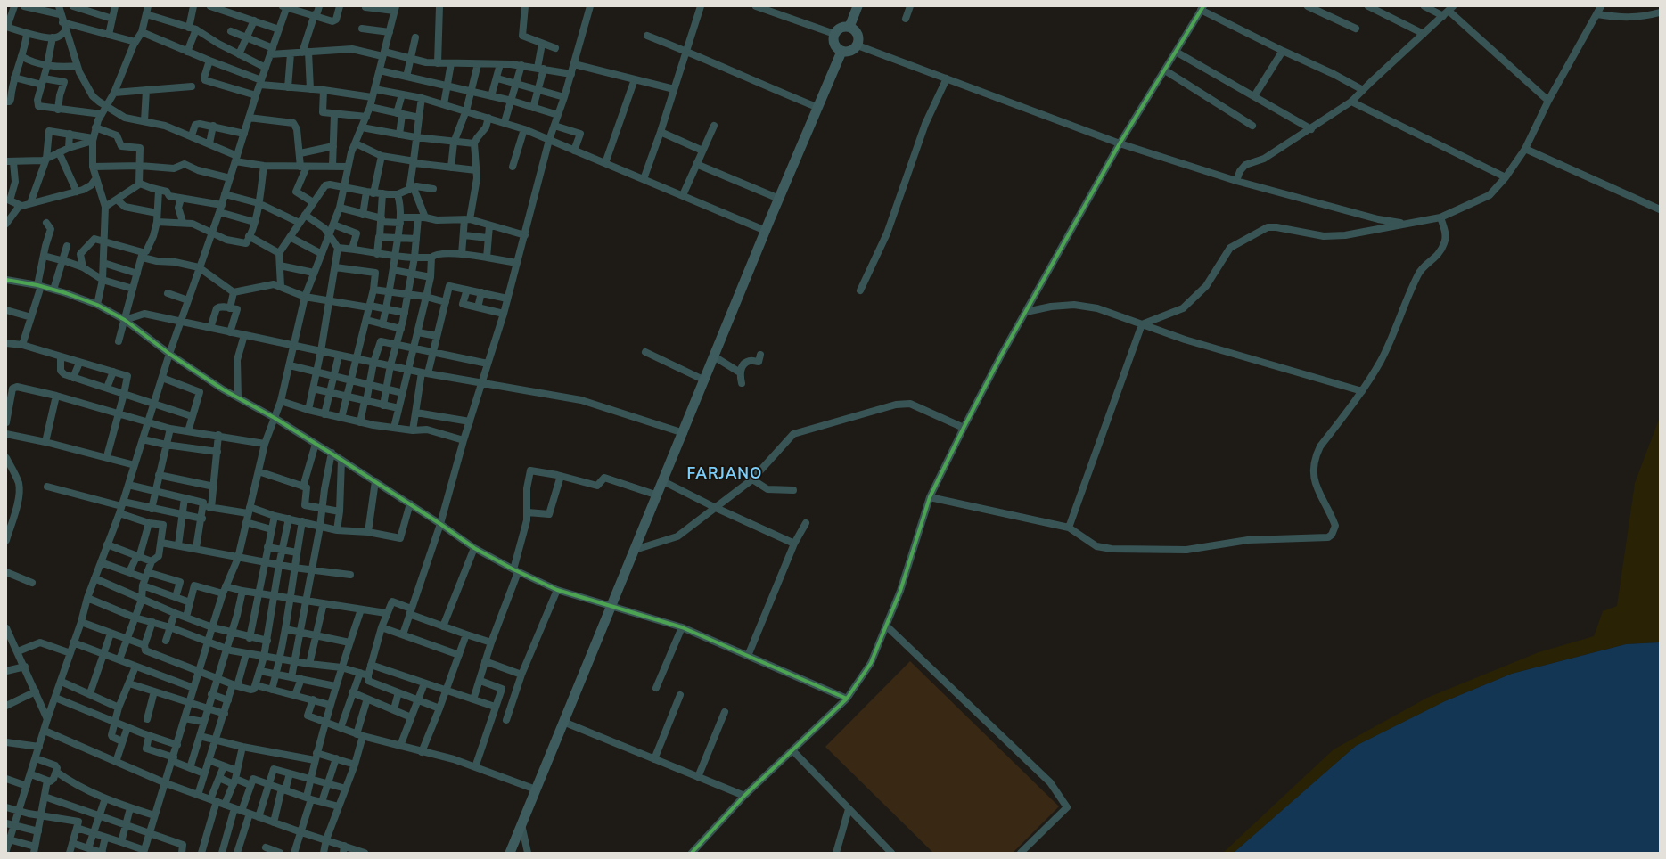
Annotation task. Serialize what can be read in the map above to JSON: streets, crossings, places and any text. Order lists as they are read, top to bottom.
{
  "districts": ["FARJANO"]
}
